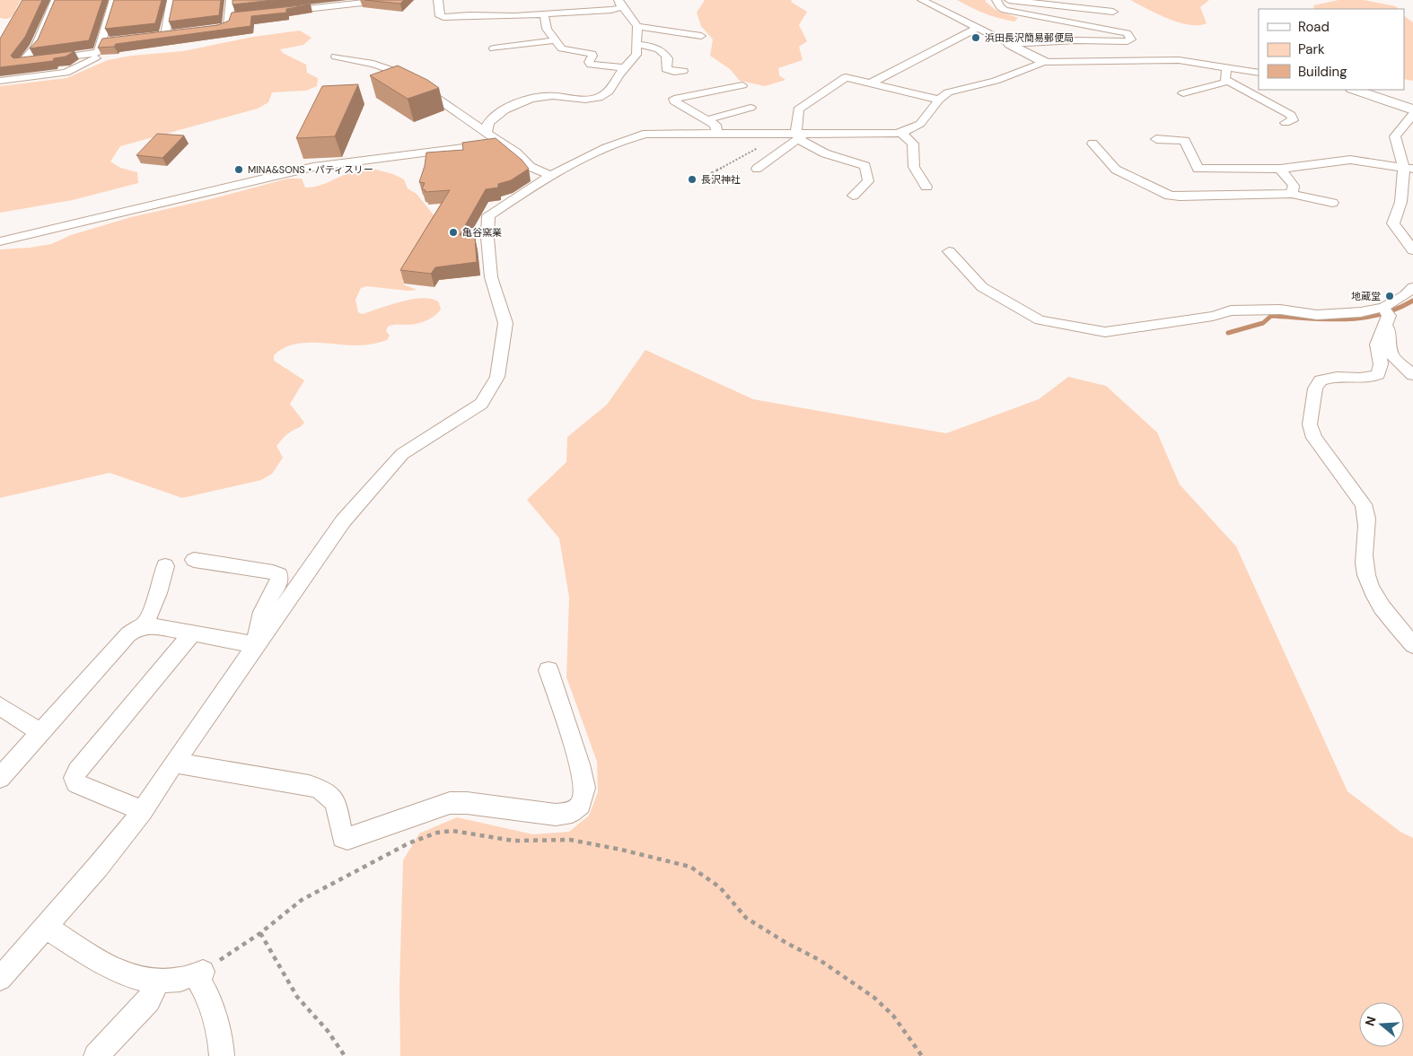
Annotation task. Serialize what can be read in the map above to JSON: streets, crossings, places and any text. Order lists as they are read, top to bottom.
{
  "places": [
    "浜田長沢簡易郵便局",
    "MINA&SONS・パティスリー",
    "長沢神社",
    "亀谷窯業",
    "地蔵堂"
  ],
  "legend": ["Road", "Park", "Building"],
  "north": "left"
}
